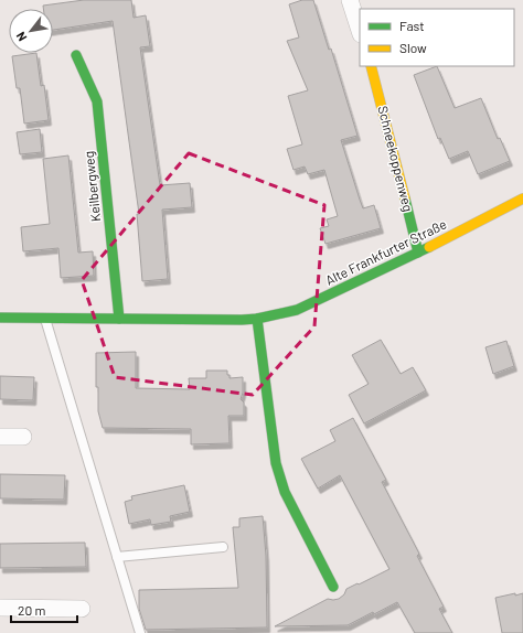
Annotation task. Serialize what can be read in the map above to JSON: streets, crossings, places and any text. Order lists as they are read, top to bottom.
{
  "streets": {
    "street": ["Schneekoppenweg", "Keilbergweg", "Alte Frankfurter Straße"]
  },
  "crossings": [
    ["Schneekoppenweg", "Alte Frankfurter Straße"],
    ["Keilbergweg", "Alte Frankfurter Straße"]
  ],
  "legend": ["Fast", "Slow"],
  "scale_bar": "20 m",
  "north": "bottom left"
}
